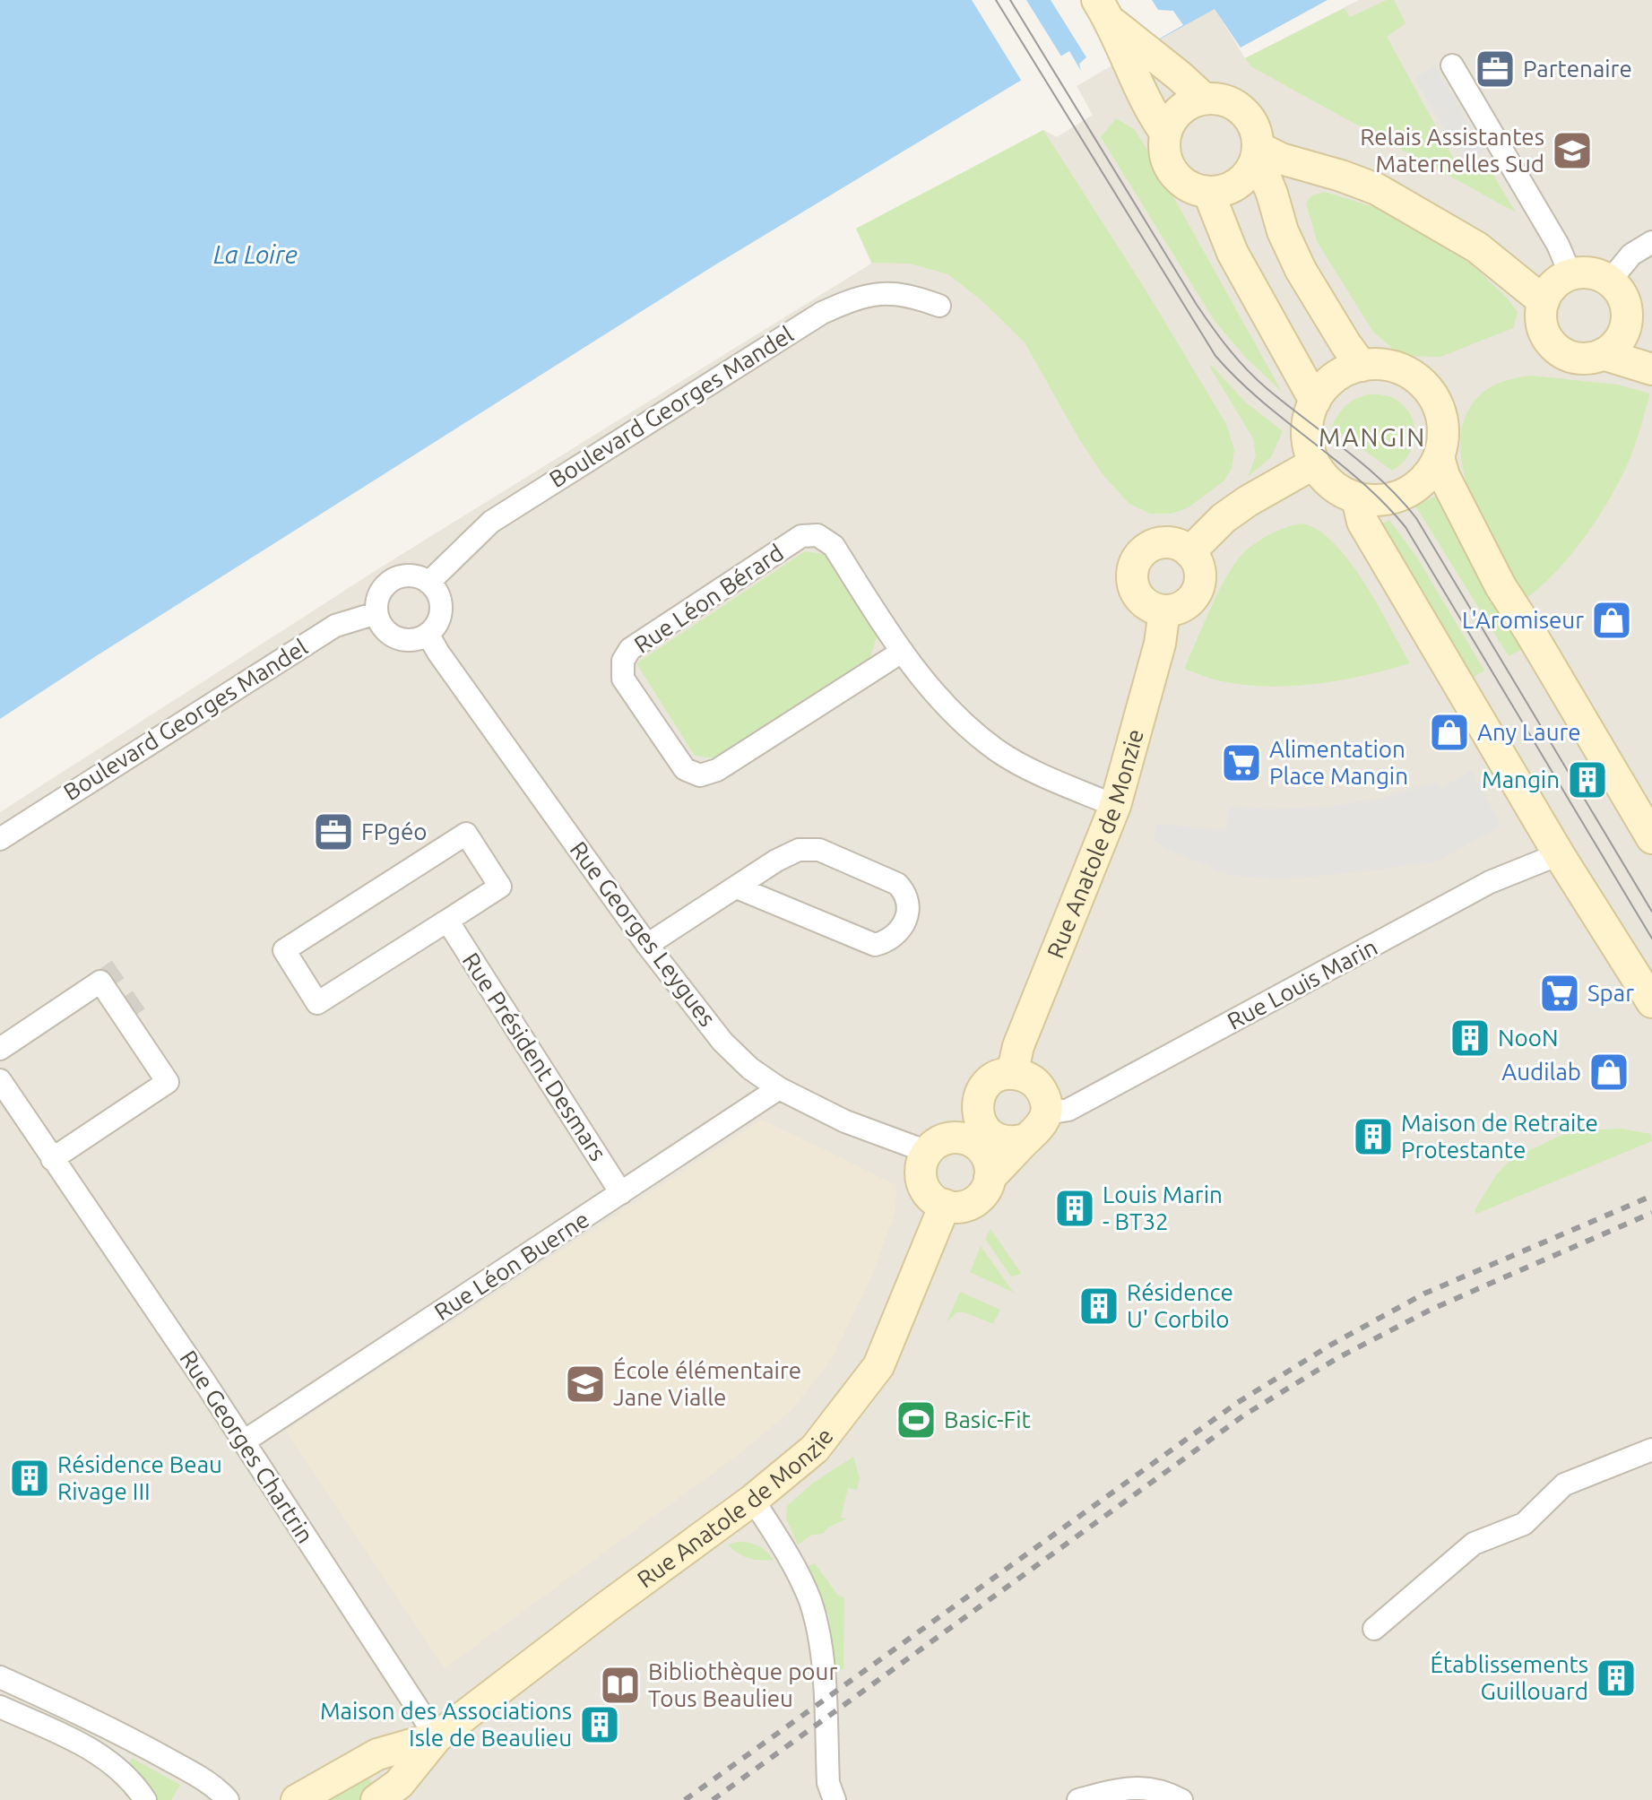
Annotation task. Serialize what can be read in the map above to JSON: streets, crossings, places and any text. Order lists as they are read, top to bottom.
{
  "streets": {
    "main road": ["Rue Anatole de Monzie"],
    "street": [
      "Boulevard Georges Mandel",
      "Rue Léon Bérard",
      "Rue Georges Leygues",
      "Rue Louis Marin",
      "Rue Président Desmars",
      "Rue Léon Buerne",
      "Rue Georges Chartrin"
    ]
  },
  "crossings": [
    ["Boulevard Georges Mandel", "Rue Georges Leygues"],
    ["Rue Léon Bérard", "Rue Anatole de Monzie"],
    ["Rue Anatole de Monzie", "Rue Georges Leygues"],
    ["Rue Anatole de Monzie", "Rue Louis Marin"],
    ["Rue Anatole de Monzie", "Rue Georges Chartrin"],
    ["Rue Georges Leygues", "Rue Léon Buerne"],
    ["Rue Président Desmars", "Rue Léon Buerne"],
    ["Rue Léon Buerne", "Rue Georges Chartrin"]
  ],
  "districts": ["MANGIN"],
  "water": ["La Loire"],
  "places": {
    "office": ["Partenaire", "FPgéo"],
    "school or university": ["Relais Assistantes Maternelles Sud", "École élémentaire Jane Vialle"],
    "shop": ["L'Aromiseur", "Any Laure", "Audilab"],
    "supermarket": ["Alimentation Place Mangin", "Spar"],
    "building": [
      "Mangin",
      "NooN",
      "Maison de Retraite Protestante",
      "Louis Marin - BT32",
      "Résidence U' Corbilo",
      "Résidence Beau Rivage III",
      "Établissements Guillouard",
      "Maison des Associations Isle de Beaulieu"
    ],
    "sports": ["Basic-Fit"],
    "library": ["Bibliothèque pour Tous Beaulieu"]
  }
}
